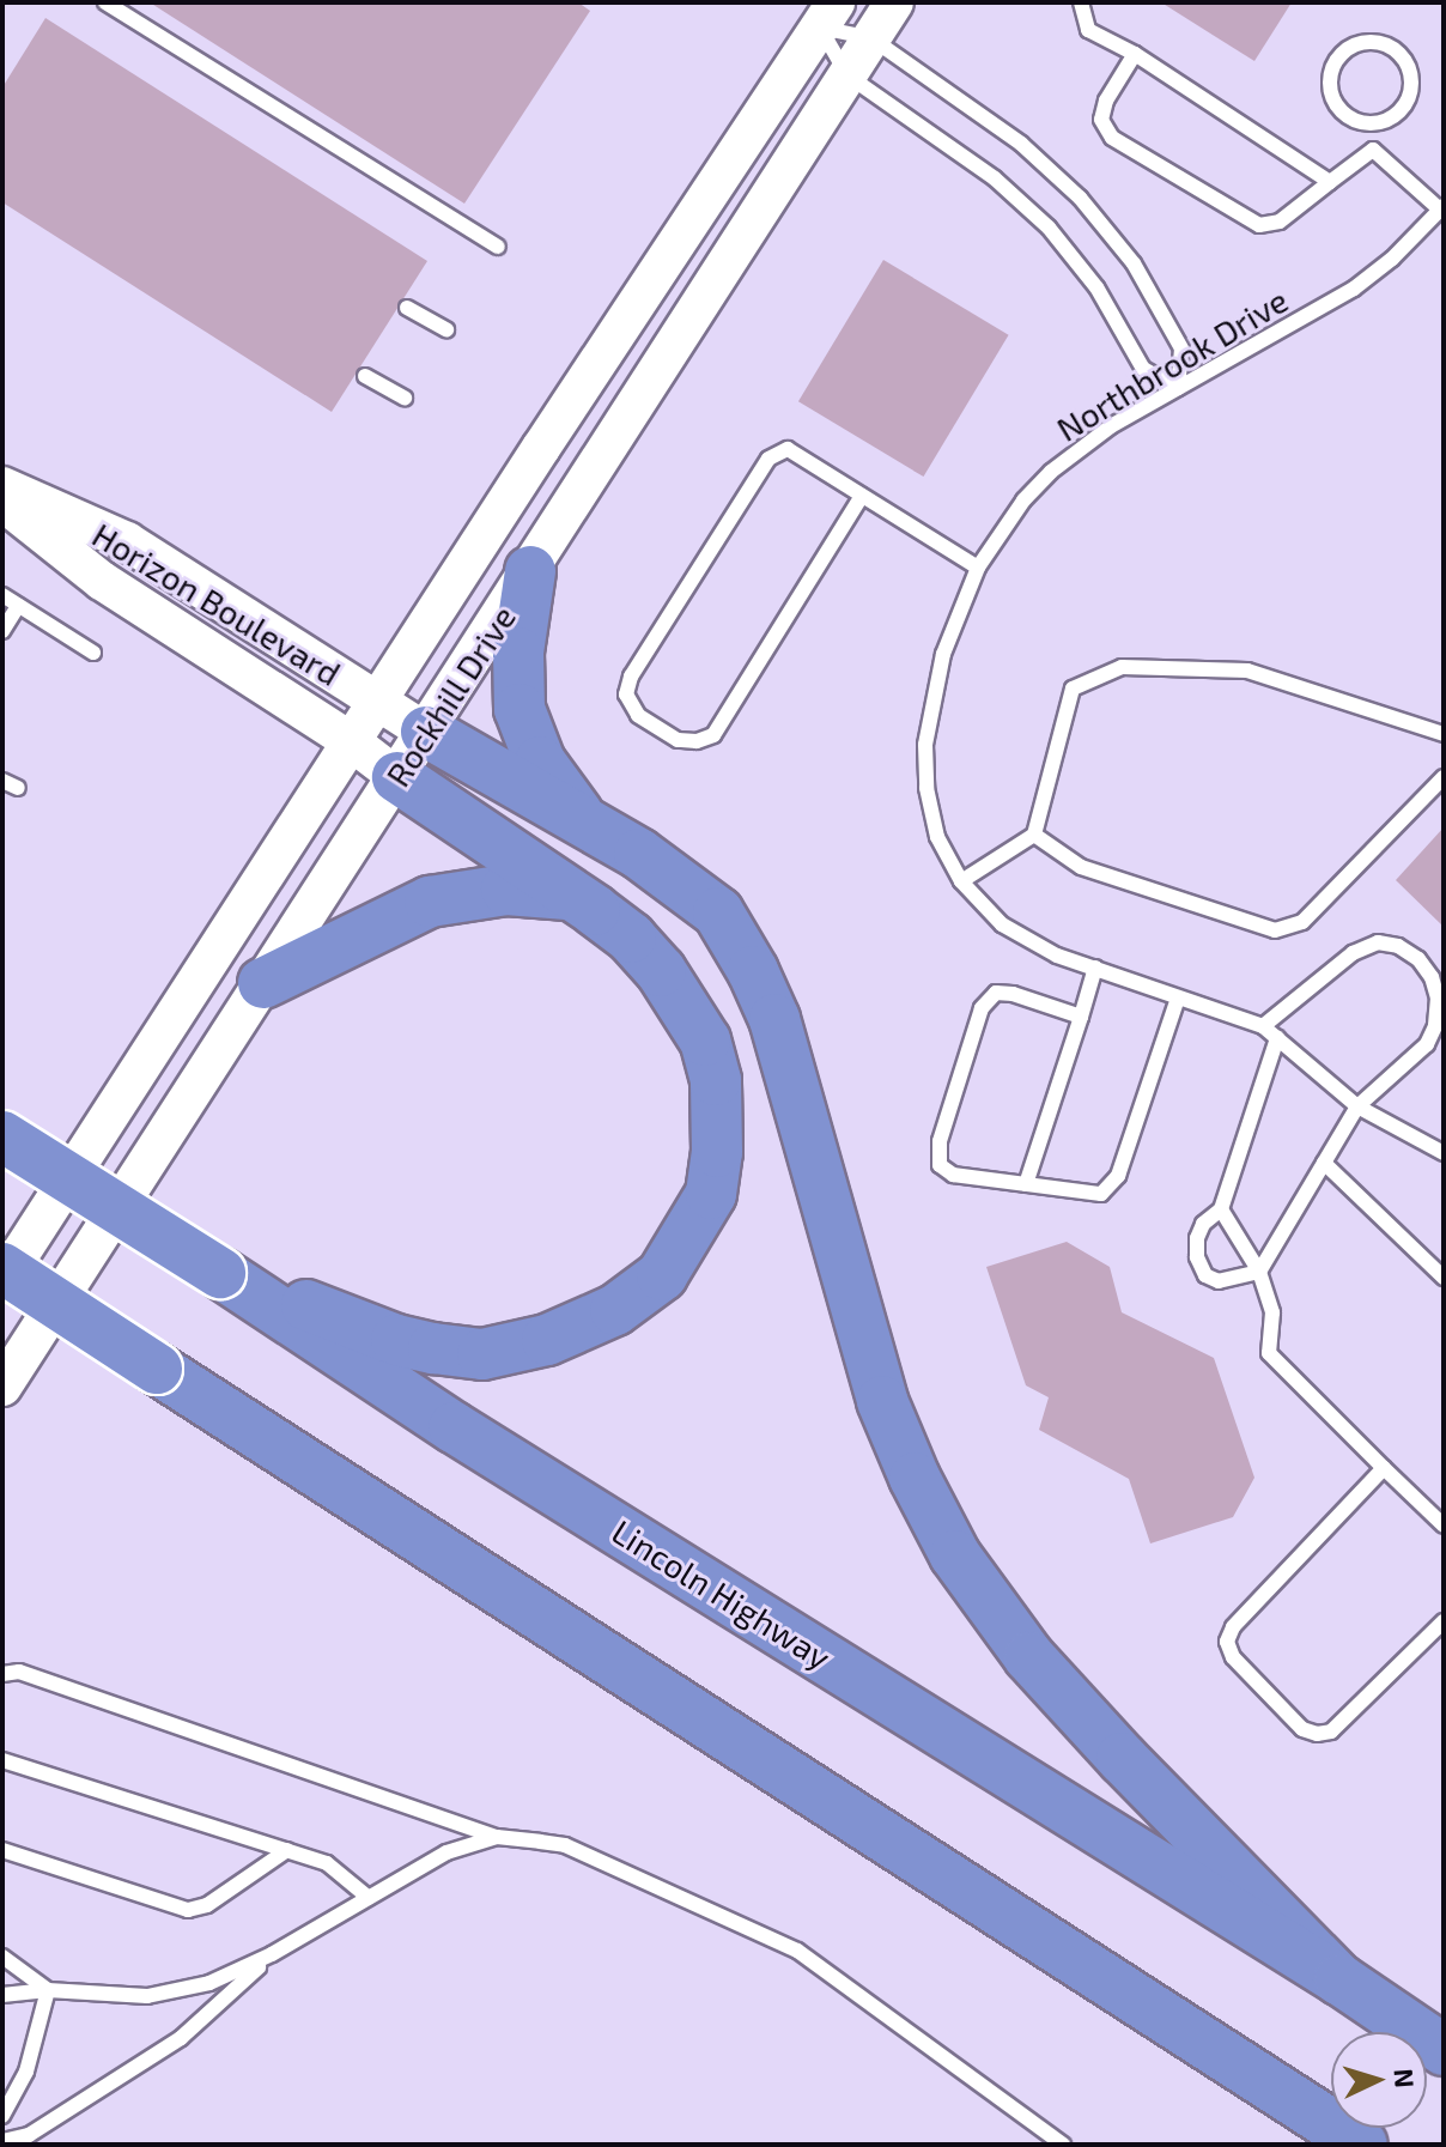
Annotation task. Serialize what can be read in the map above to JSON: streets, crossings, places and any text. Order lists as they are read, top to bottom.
{
  "streets": {
    "highway": ["Lincoln Highway"],
    "main road": ["Horizon Boulevard", "Rockhill Drive"],
    "lane": ["Northbrook Drive"]
  },
  "crossings": [
    ["Horizon Boulevard", "Rockhill Drive"]
  ],
  "north": "right"
}
